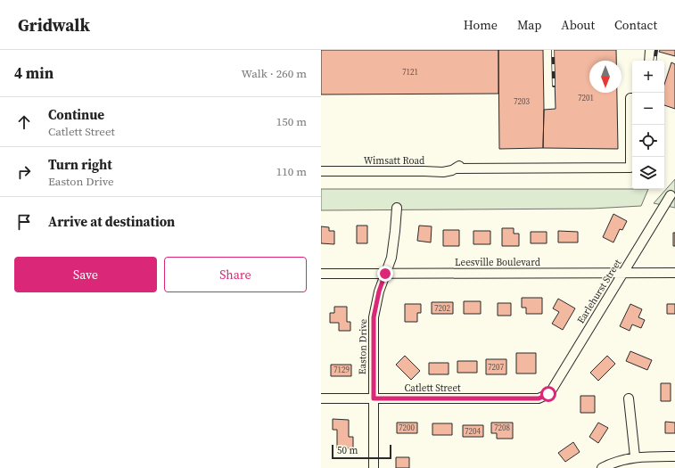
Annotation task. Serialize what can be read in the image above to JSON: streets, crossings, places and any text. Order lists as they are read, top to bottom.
{
  "streets": {
    "street": [
      "Wimsatt Road",
      "Leesville Boulevard",
      "Earlehurst Street",
      "Easton Drive",
      "Catlett Street"
    ]
  },
  "crossings": [
    ["Leesville Boulevard", "Earlehurst Street"],
    ["Leesville Boulevard", "Easton Drive"],
    ["Earlehurst Street", "Catlett Street"],
    ["Easton Drive", "Catlett Street"]
  ],
  "house_numbers": [
    "7121",
    "7201",
    "7203",
    "7202",
    "7207",
    "7129",
    "7200",
    "7208",
    "7204"
  ],
  "scale_bar": "50 m",
  "north": "bottom",
  "page": {
    "header": "Gridwalk",
    "nav": [
      "Home",
      "Map",
      "About",
      "Contact"
    ],
    "heading": ["4 min", "Walk · 260 m"],
    "map_buttons": ["+", "−"],
    "list": [
      ["Continue", "Catlett Street", "150 m"],
      ["Turn right", "Easton Drive", "110 m"],
      "Arrive at destination"
    ],
    "buttons": ["Save", "Share"],
    "scale": "50 m"
  }
}
